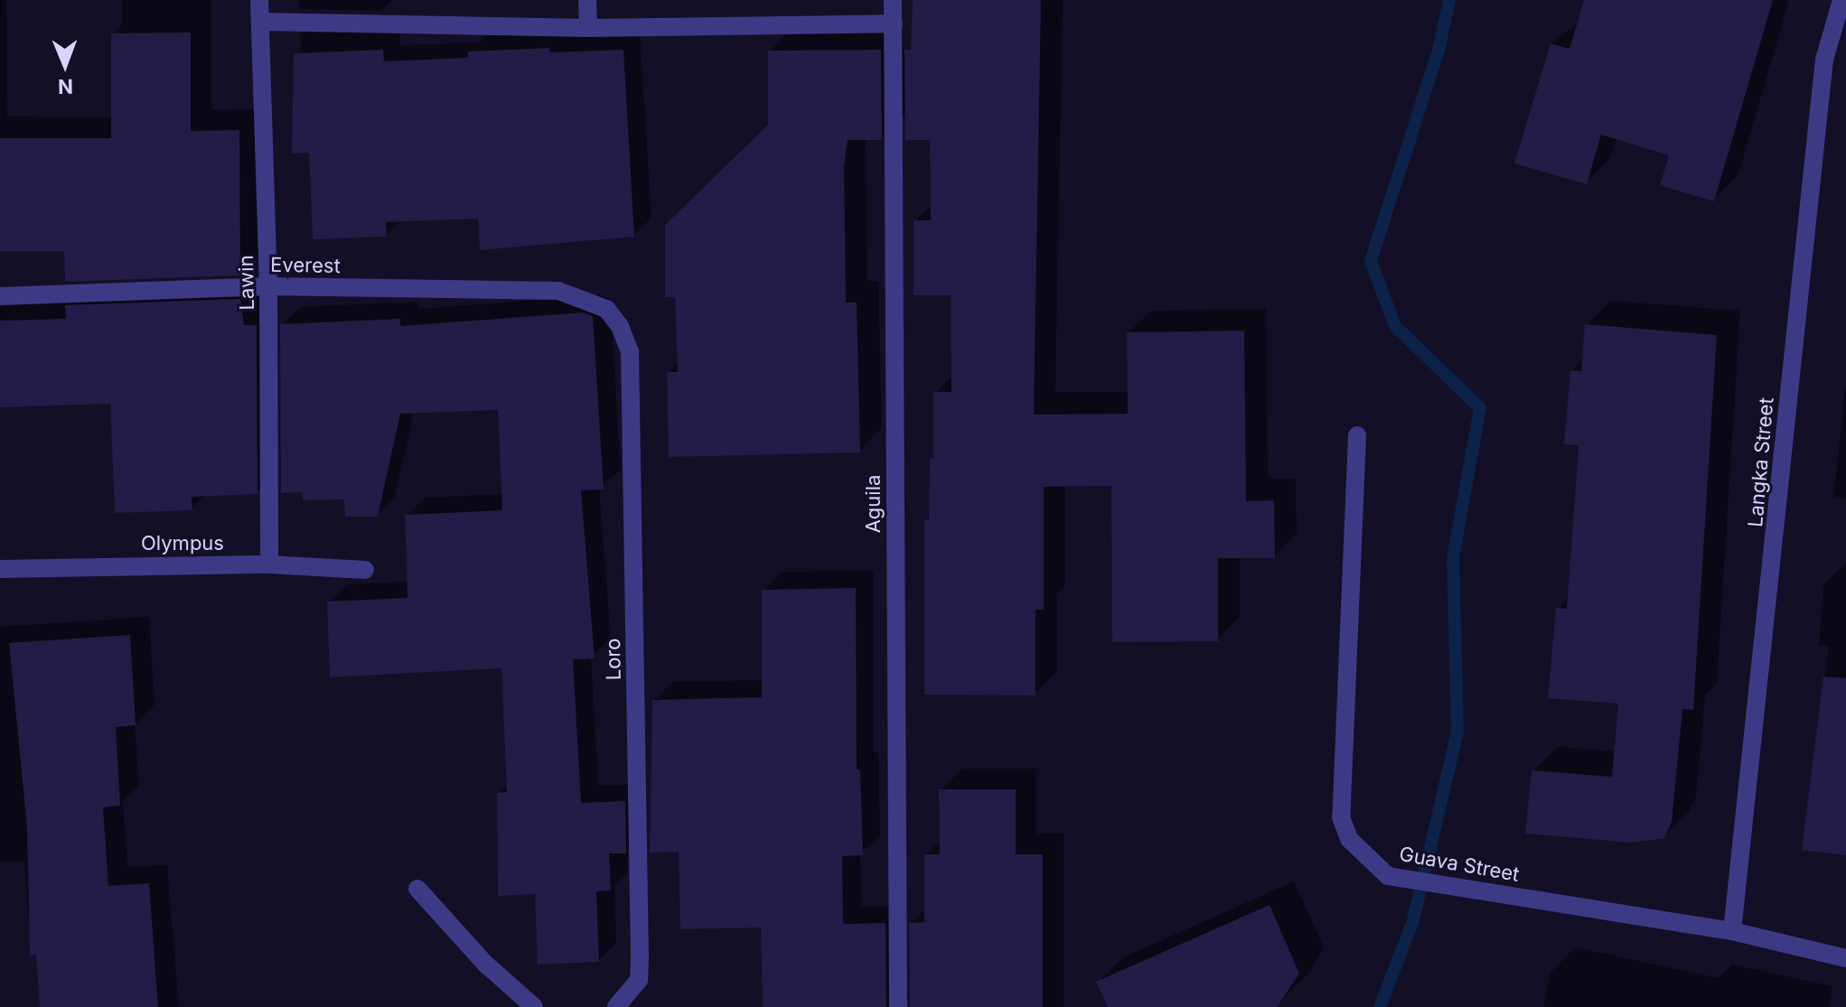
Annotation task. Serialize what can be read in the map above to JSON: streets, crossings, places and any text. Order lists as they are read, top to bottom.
{
  "streets": {
    "street": [
      "Everest",
      "Lawin",
      "Langka Street",
      "Aguila",
      "Olympus",
      "Loro",
      "Guava Street"
    ]
  },
  "crossings": [
    ["Everest", "Lawin"],
    ["Everest", "Loro"],
    ["Lawin", "Olympus"],
    ["Langka Street", "Guava Street"]
  ],
  "north": "bottom"
}
